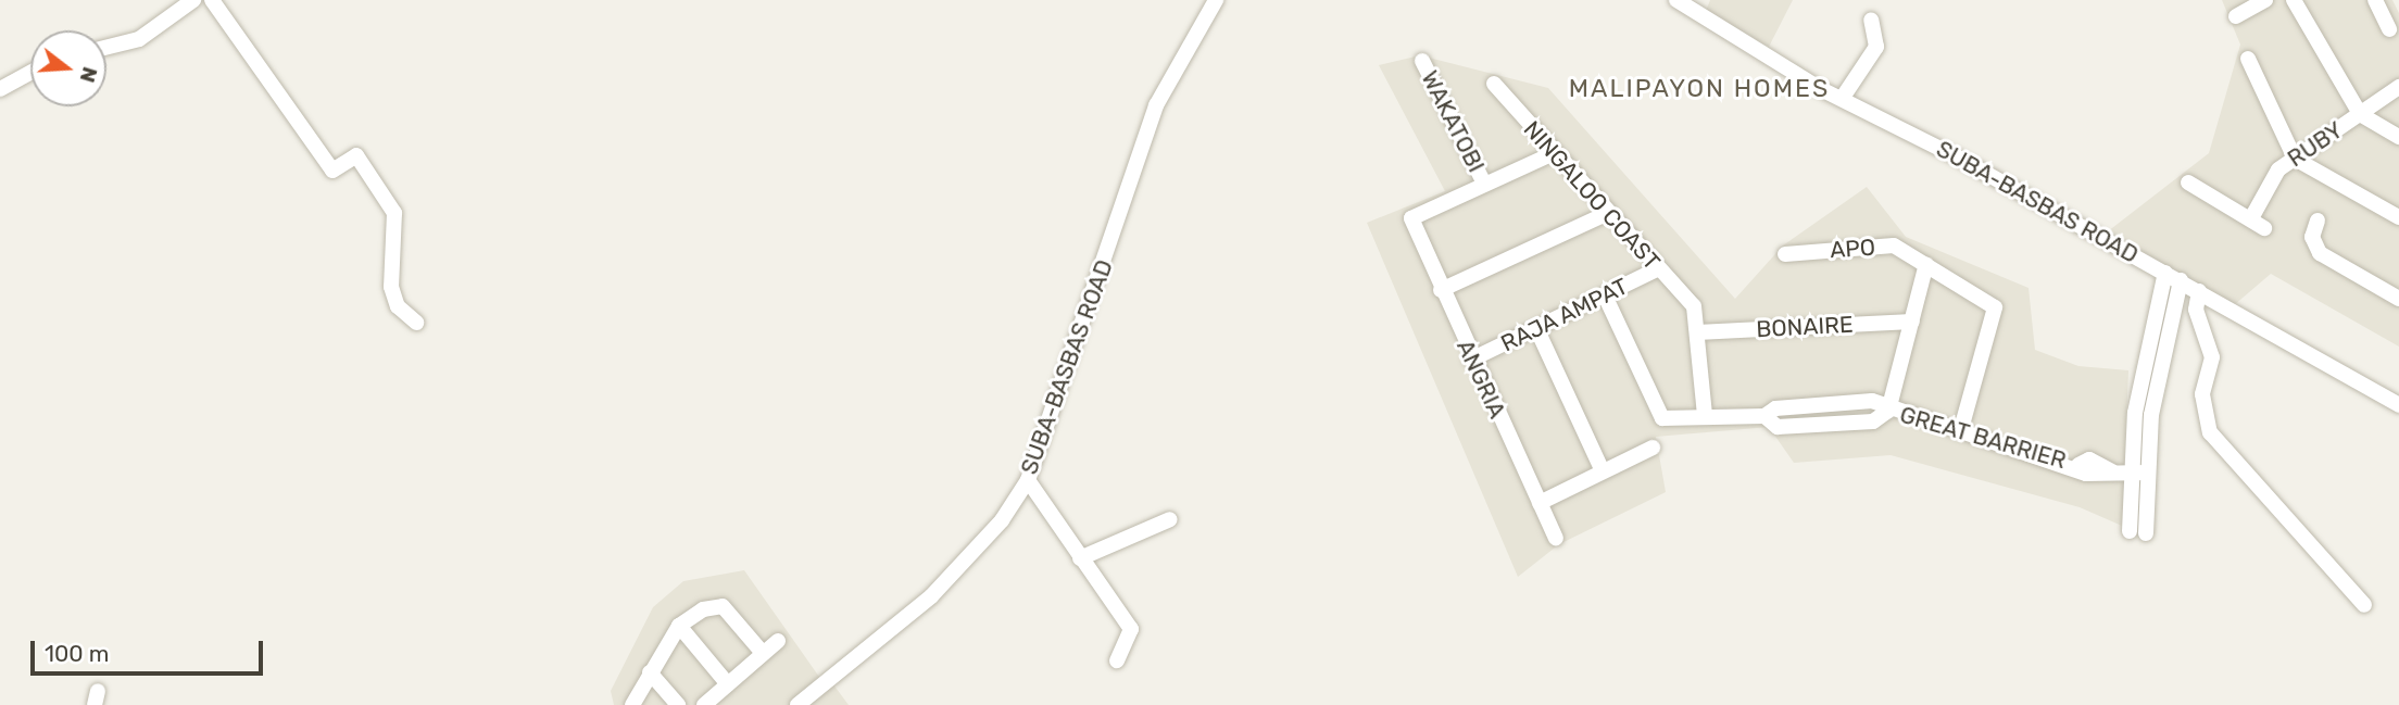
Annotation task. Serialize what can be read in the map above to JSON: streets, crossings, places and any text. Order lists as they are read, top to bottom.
{
  "streets": {
    "street": [
      "WAKATOBI",
      "RUBY",
      "NINGALOO COAST",
      "SUBA-BASBAS ROAD",
      "APO",
      "RAJA AMPAT",
      "BONAIRE",
      "ANGRIA",
      "GREAT BARRIER"
    ]
  },
  "crossings": [
    ["WAKATOBI", "ANGRIA"],
    ["NINGALOO COAST", "RAJA AMPAT"],
    ["NINGALOO COAST", "BONAIRE"],
    ["APO", "GREAT BARRIER"],
    ["RAJA AMPAT", "ANGRIA"],
    ["RAJA AMPAT", "GREAT BARRIER"]
  ],
  "districts": ["MALIPAYON HOMES"],
  "scale_bar": "100 m",
  "north": "right"
}
